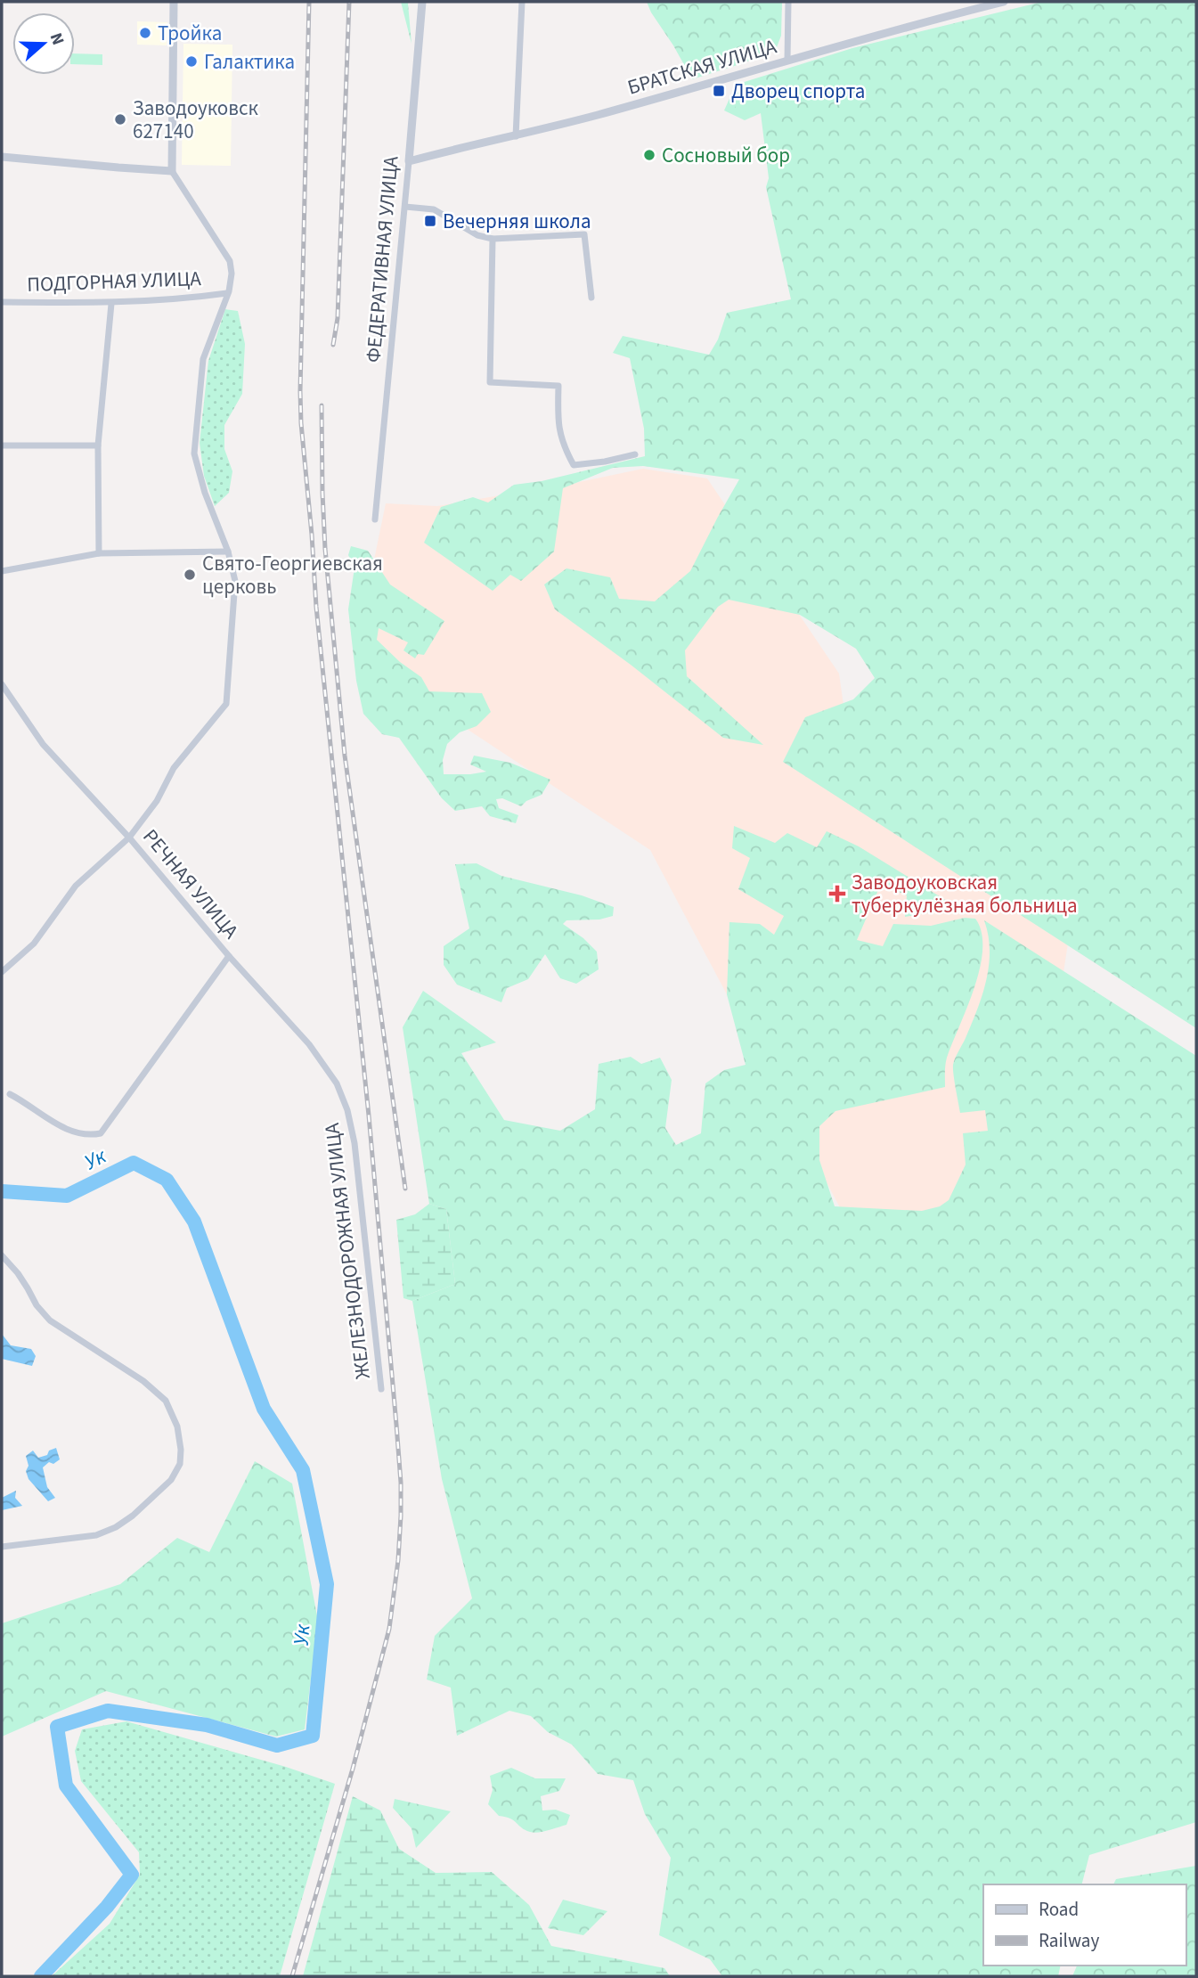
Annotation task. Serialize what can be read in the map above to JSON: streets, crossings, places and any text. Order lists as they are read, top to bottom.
{
  "streets": {
    "street": [
      "БРАТСКАЯ УЛИЦА",
      "ФЕДЕРАТИВНАЯ УЛИЦА",
      "ПОДГОРНАЯ УЛИЦА",
      "РЕЧНАЯ УЛИЦА",
      "ЖЕЛЕЗНОДОРОЖНАЯ УЛИЦА"
    ]
  },
  "crossings": [
    ["БРАТСКАЯ УЛИЦА", "ФЕДЕРАТИВНАЯ УЛИЦА"],
    ["РЕЧНАЯ УЛИЦА", "ЖЕЛЕЗНОДОРОЖНАЯ УЛИЦА"]
  ],
  "water": ["Ук"],
  "places": {
    "other": [
      "Тройка",
      "Галактика",
      "Заводоуковск 627140",
      "Сосновый бор",
      "Свято-Георгиевская церковь"
    ],
    "transit": ["Дворец спорта", "Вечерняя школа"],
    "health": ["Заводоуковская туберкулёзная больница"]
  },
  "legend": ["Road", "Railway"],
  "north": "right"
}
